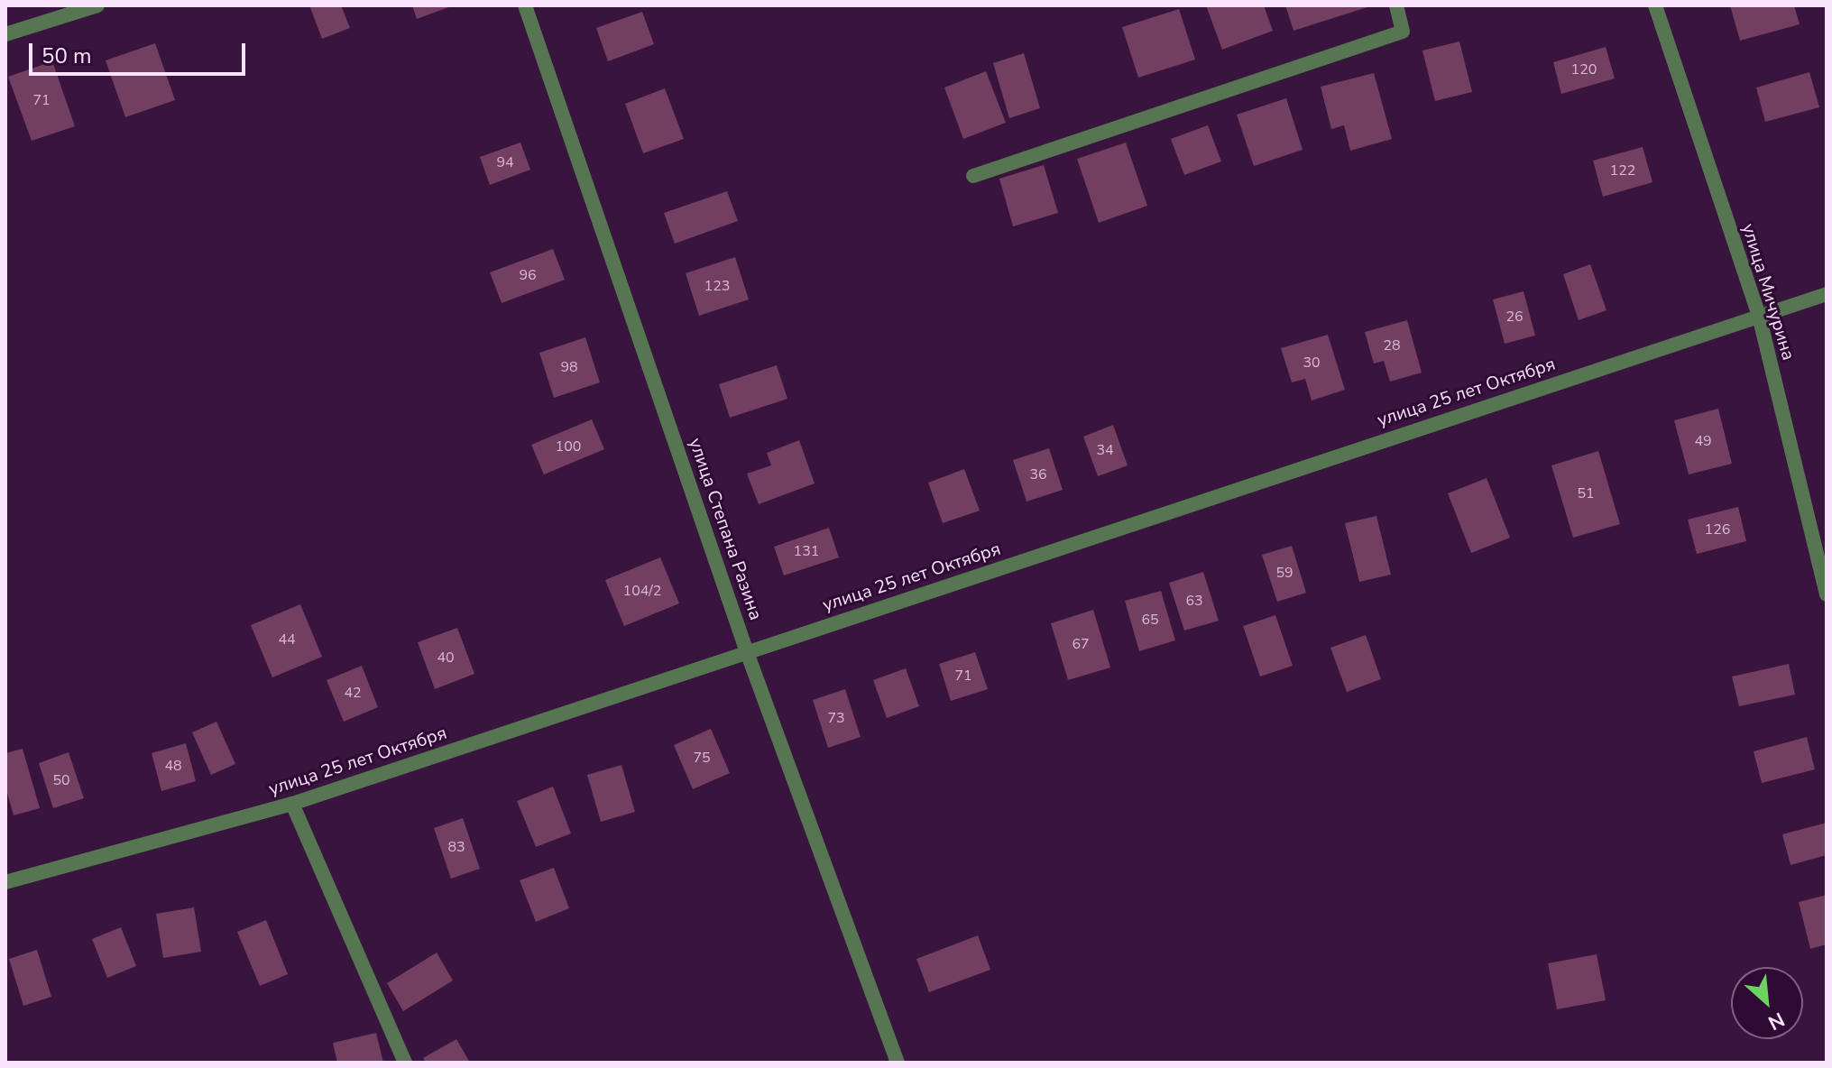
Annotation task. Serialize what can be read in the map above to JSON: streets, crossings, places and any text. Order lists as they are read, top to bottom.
{
  "streets": {
    "street": ["улица Мичурина", "улица 25 лет Октября", "улица Степана Разина"]
  },
  "crossings": [
    ["улица Мичурина", "улица 25 лет Октября"],
    ["улица 25 лет Октября", "улица Степана Разина"]
  ],
  "house_numbers": [
    "120",
    "71",
    "94",
    "122",
    "96",
    "123",
    "26",
    "28",
    "30",
    "98",
    "49",
    "100",
    "34",
    "36",
    "51",
    "126",
    "131",
    "59",
    "104/2",
    "63",
    "65",
    "44",
    "67",
    "40",
    "71",
    "42",
    "73",
    "75",
    "48",
    "50",
    "83"
  ],
  "scale_bar": "50 m",
  "north": "bottom right"
}
